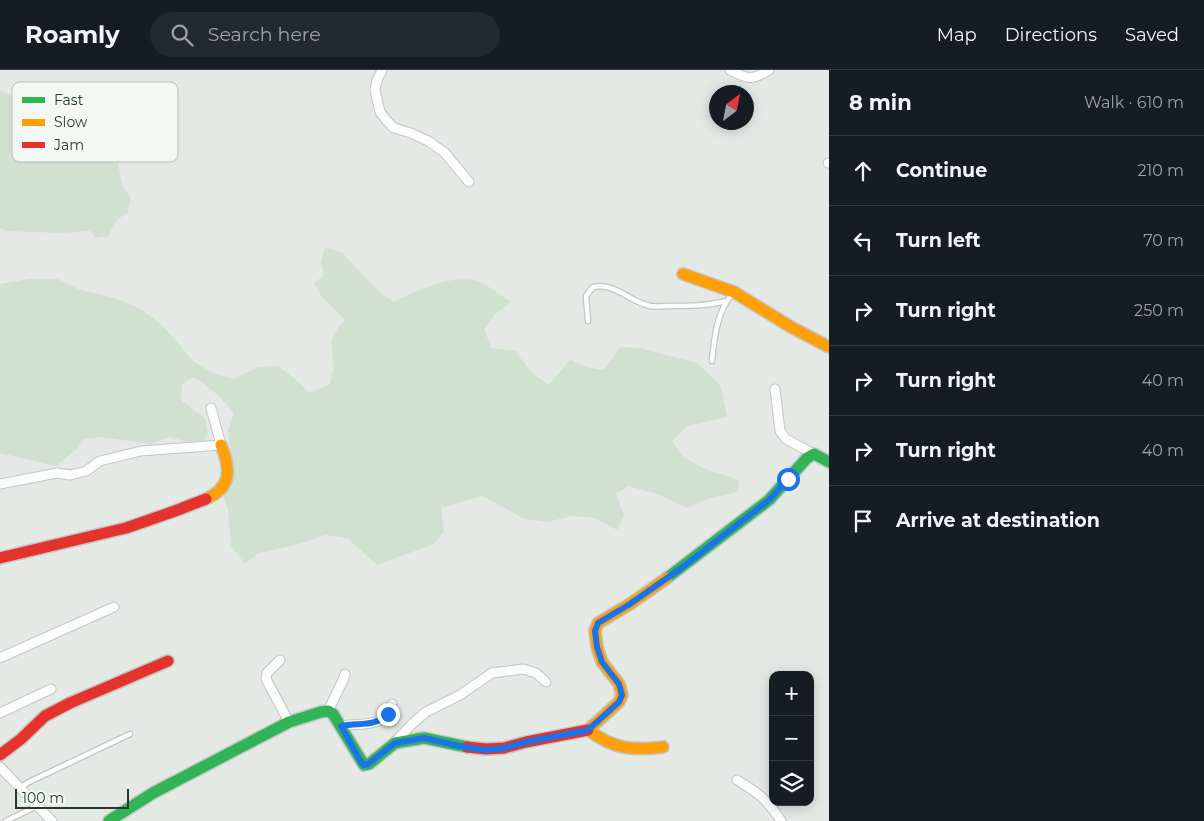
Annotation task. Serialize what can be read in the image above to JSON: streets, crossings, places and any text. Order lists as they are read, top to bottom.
{
  "legend": ["Fast", "Slow", "Jam"],
  "scale_bar": "100 m",
  "north": "top right",
  "page": {
    "header": "Roamly",
    "search": "Search here",
    "nav": ["Map", "Directions", "Saved"],
    "heading": ["8 min", "Walk · 610 m"],
    "list": [
      ["Continue", "210 m"],
      ["Turn left", "70 m"],
      ["Turn right", "250 m"],
      ["Turn right", "40 m"],
      ["Turn right", "40 m"],
      "Arrive at destination"
    ],
    "map_buttons": ["+", "−"],
    "scale": "100 m"
  }
}
